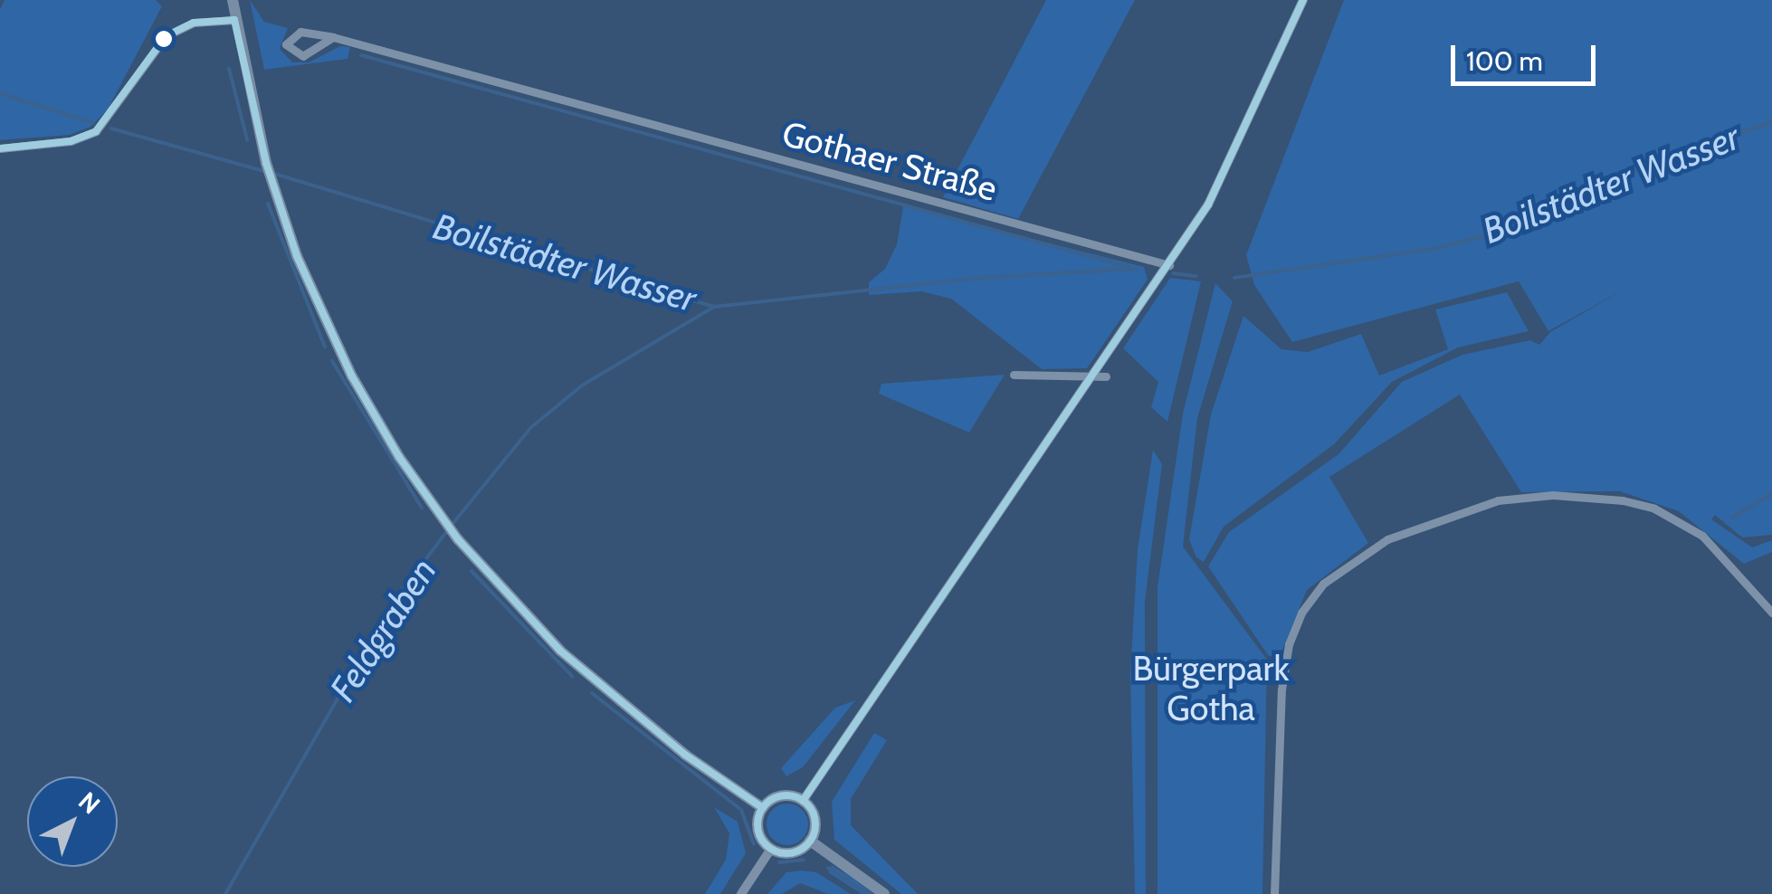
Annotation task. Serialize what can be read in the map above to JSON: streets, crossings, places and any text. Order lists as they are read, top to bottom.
{
  "streets": {
    "street": ["Gothaer Straße"]
  },
  "water": ["Boilstädter Wasser", "Feldgraben"],
  "parks": ["Bürgerpark Gotha"],
  "scale_bar": "100 m",
  "north": "top right"
}
